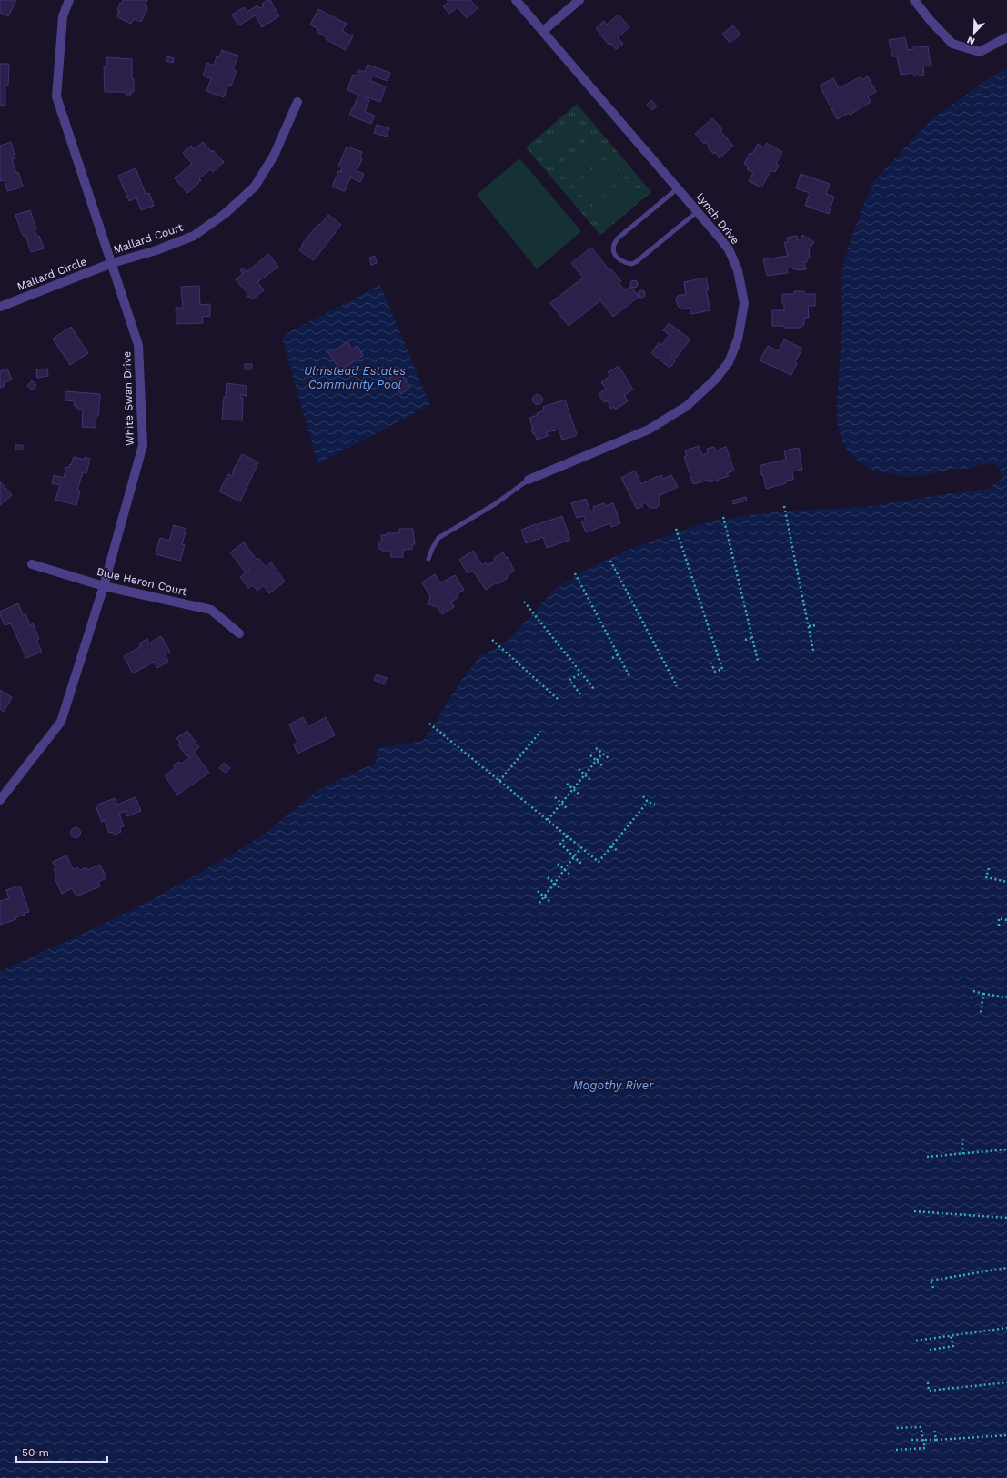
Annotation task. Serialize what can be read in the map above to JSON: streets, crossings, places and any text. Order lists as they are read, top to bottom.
{
  "streets": {
    "street": [
      "Lynch Drive",
      "Mallard Court",
      "Mallard Circle",
      "White Swan Drive",
      "Blue Heron Court"
    ]
  },
  "crossings": [
    ["Mallard Court", "Mallard Circle"],
    ["Mallard Court", "White Swan Drive"],
    ["Mallard Circle", "White Swan Drive"],
    ["White Swan Drive", "Blue Heron Court"]
  ],
  "water": ["Ulmstead Estates Community Pool", "Magothy River"],
  "scale_bar": "50 m",
  "north": "bottom left"
}
